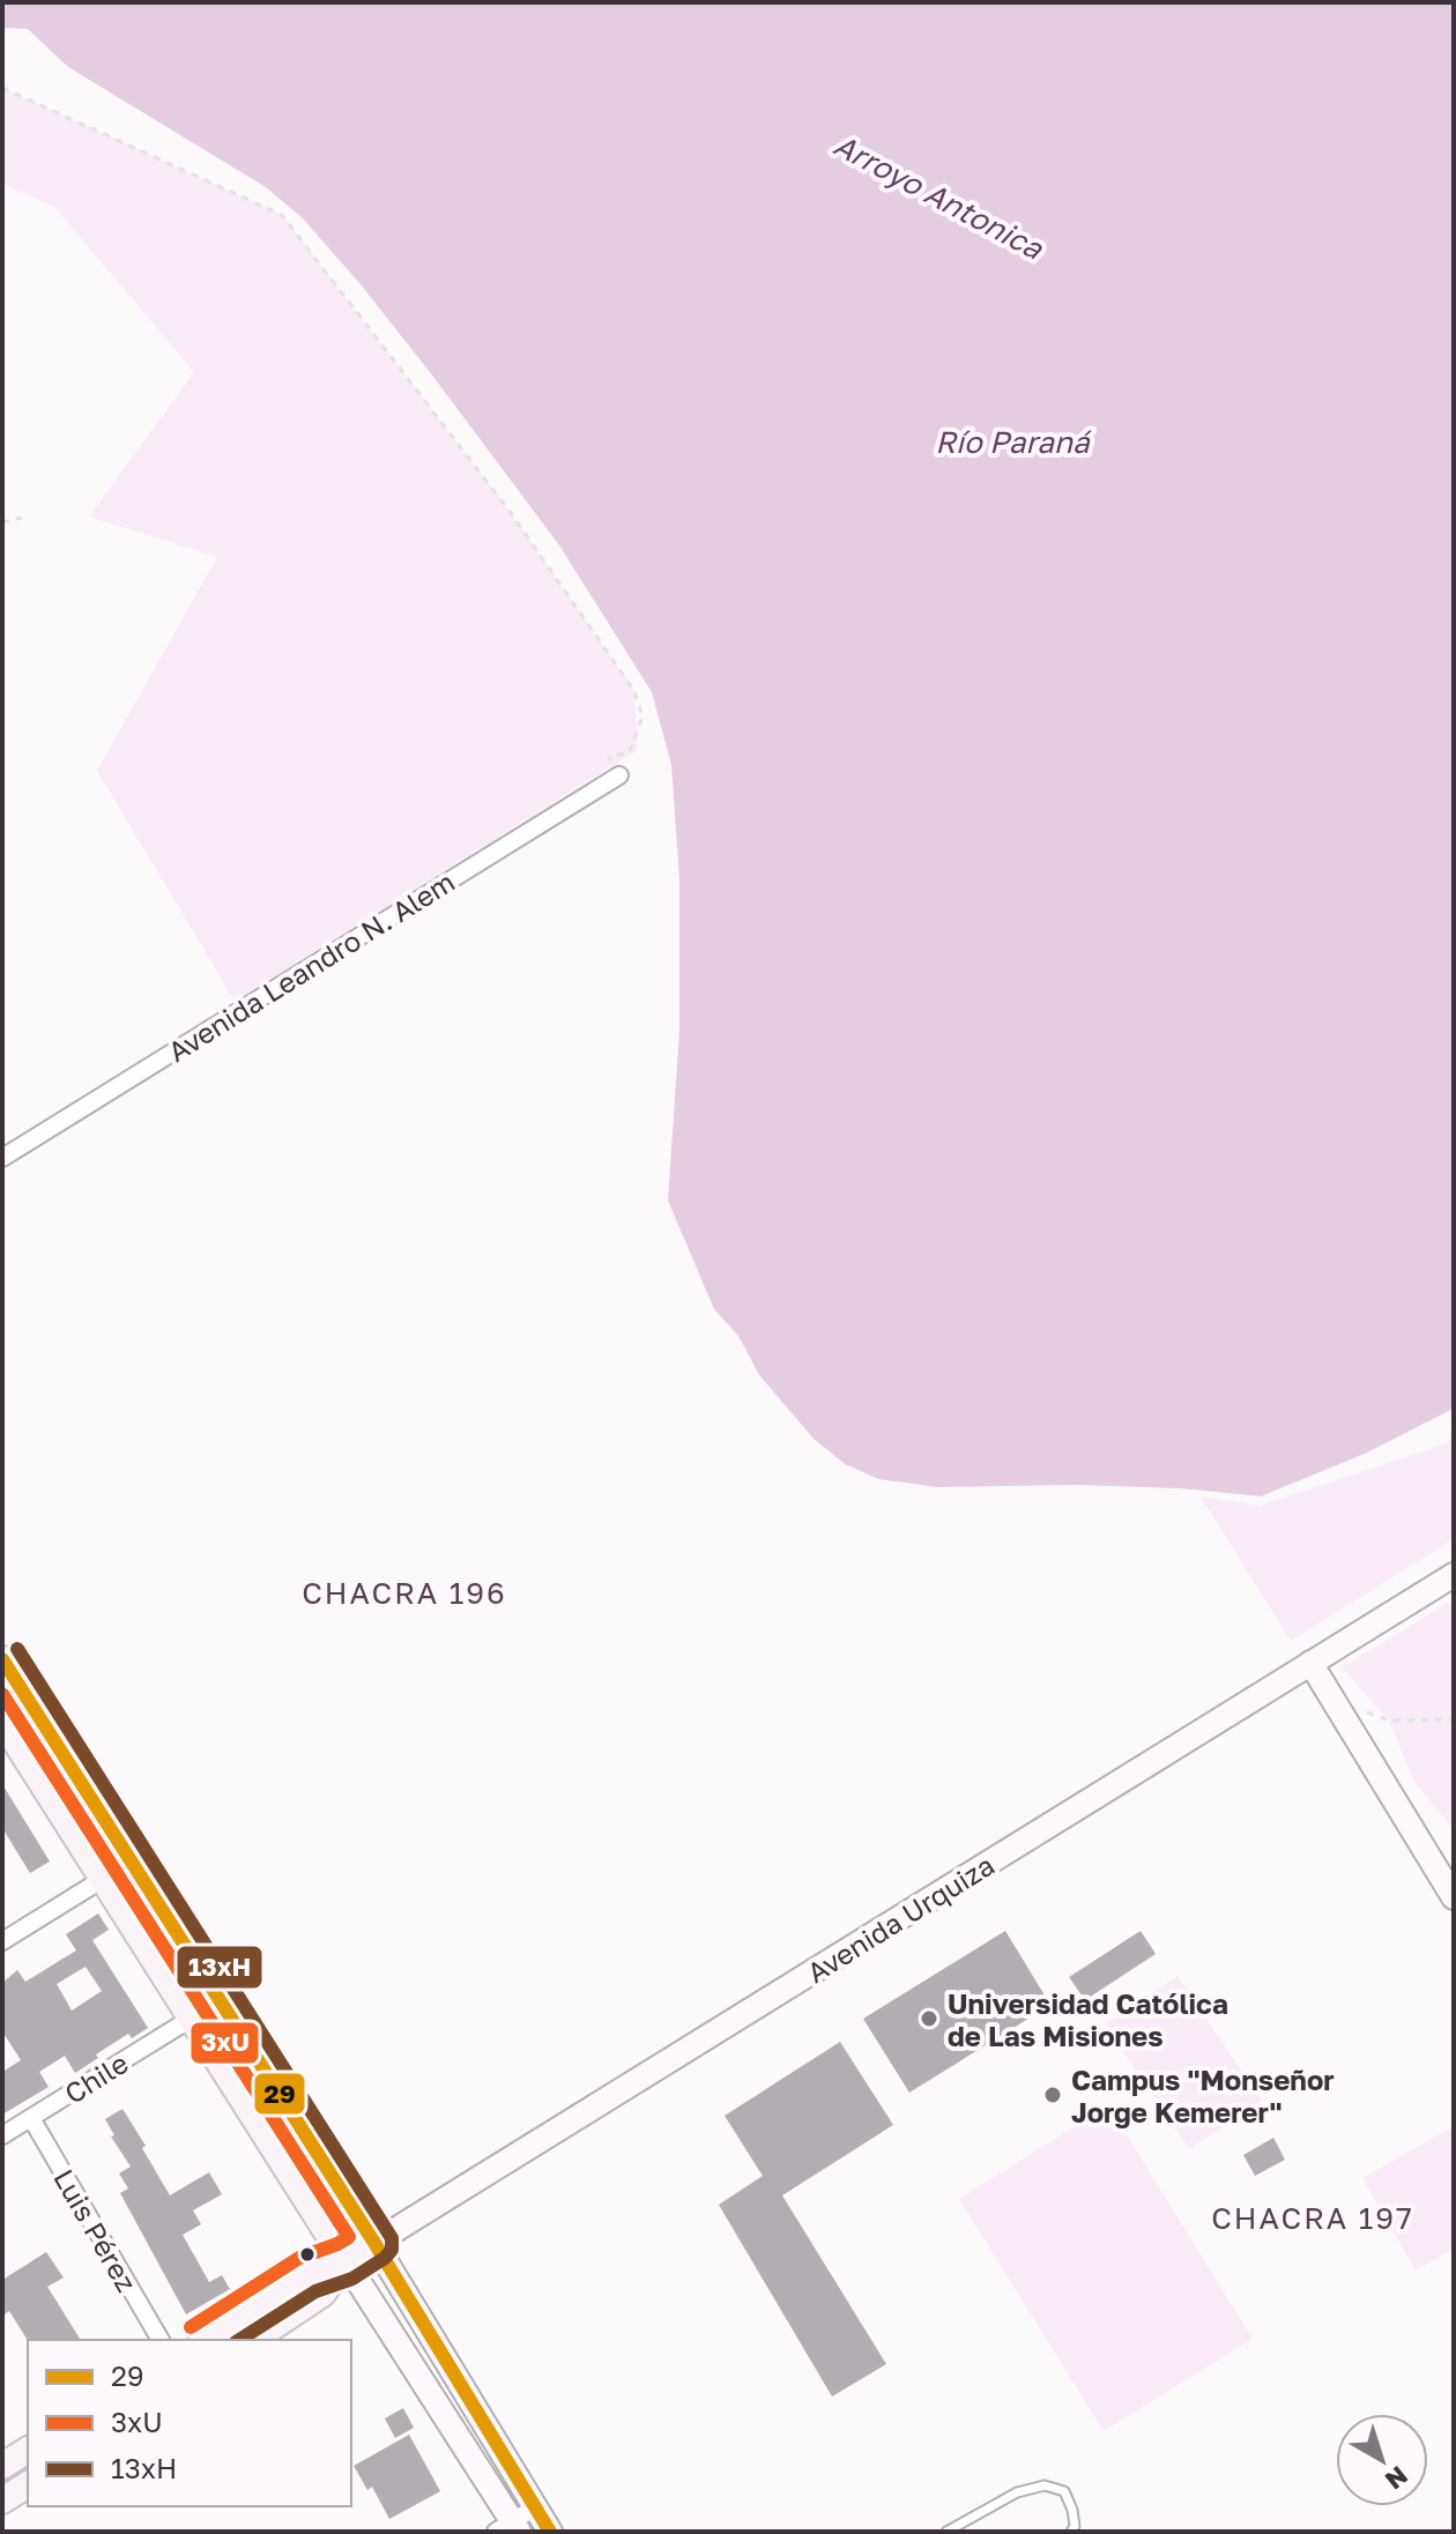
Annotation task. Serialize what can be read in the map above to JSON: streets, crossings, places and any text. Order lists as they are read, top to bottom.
{
  "streets": {
    "main road": ["Avenida Urquiza"],
    "street": ["Avenida Leandro N. Alem", "Chile", "Luis Pérez"]
  },
  "crossings": [
    ["Chile", "Luis Pérez"]
  ],
  "districts": ["CHACRA 196", "CHACRA 197"],
  "water": ["Arroyo Antonica", "Río Paraná"],
  "places": ["Universidad Católica de Las Misiones", "Campus \"Monseñor Jorge Kemerer\""],
  "lines": ["transit line 13xH", "transit line 29", "transit line 3xU"],
  "legend": ["29", "3xU", "13xH"],
  "north": "bottom right"
}
